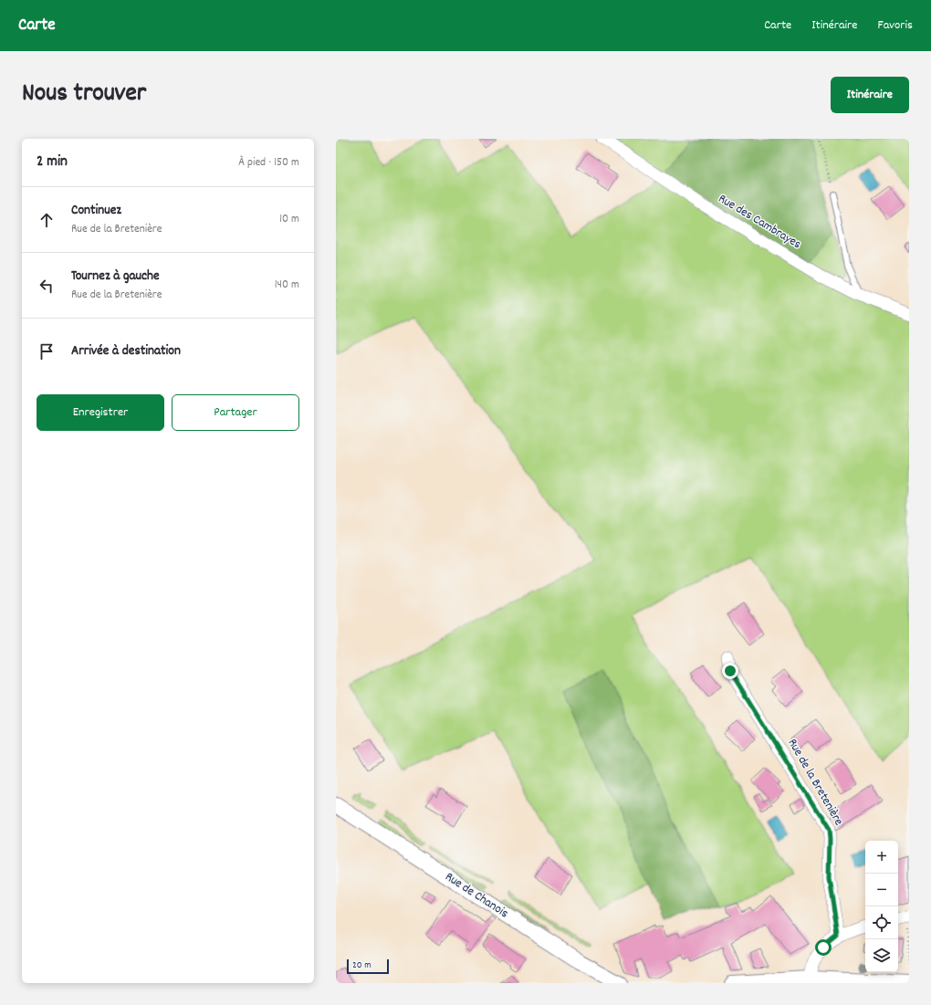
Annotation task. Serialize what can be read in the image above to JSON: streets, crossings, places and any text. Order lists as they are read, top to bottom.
{
  "streets": {
    "street": ["Rue des Cambrayes", "Rue de la Bretenière", "Rue de Chanois"]
  },
  "scale_bar": "20 m",
  "page": {
    "header": "Carte",
    "nav": ["Carte", "Itinéraire", "Favoris"],
    "title": "Nous trouver",
    "buttons": [
      "Itinéraire",
      ["Enregistrer", "Partager"]
    ],
    "heading": ["2 min", "À pied · 150 m"],
    "list": [
      ["Continuez", "Rue de la Bretenière", "10 m"],
      ["Tournez à gauche", "Rue de la Bretenière", "140 m"],
      "Arrivée à destination"
    ],
    "map_buttons": ["+", "−"],
    "scale": "20 m"
  }
}
